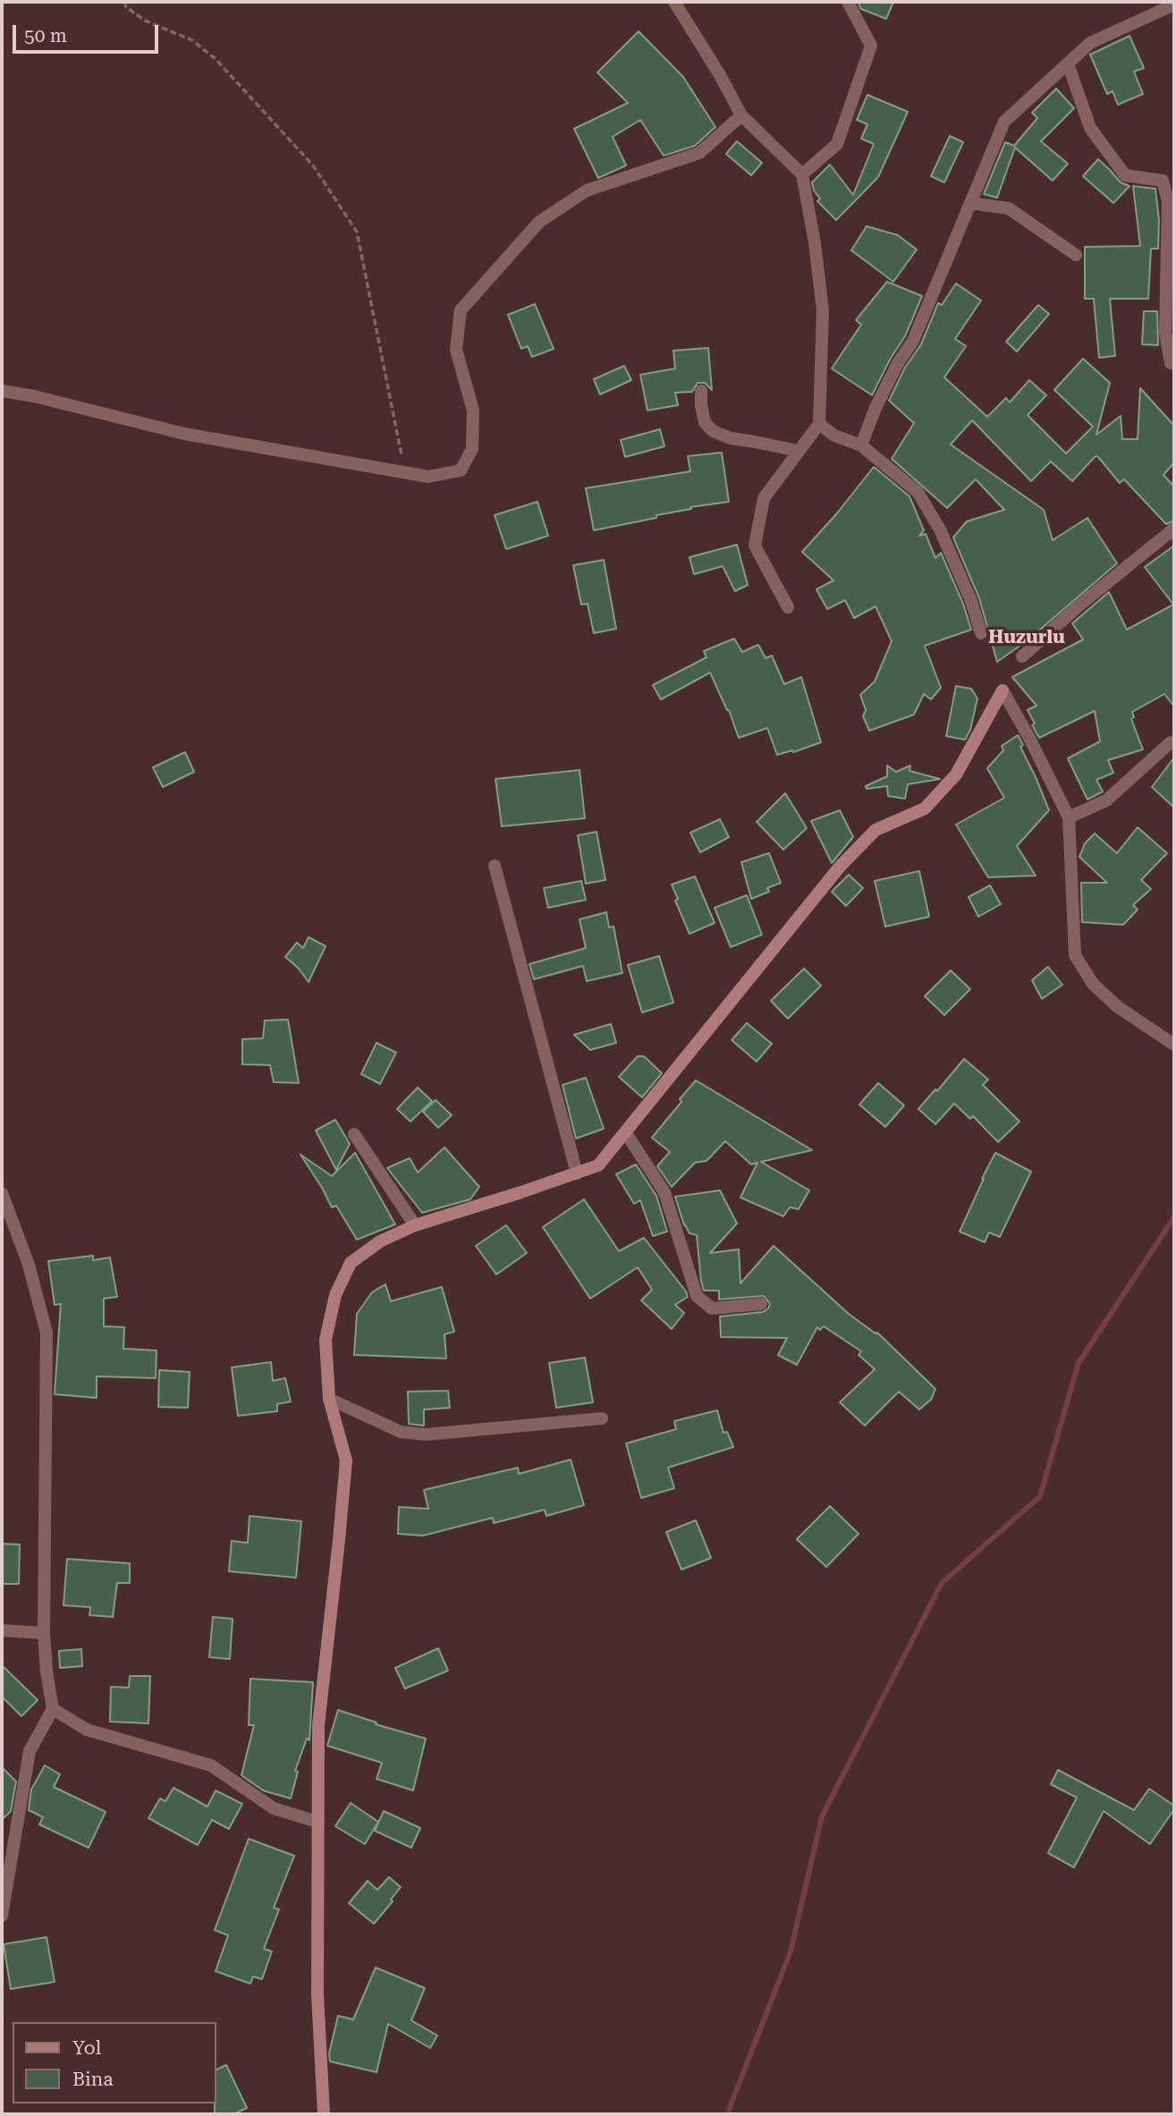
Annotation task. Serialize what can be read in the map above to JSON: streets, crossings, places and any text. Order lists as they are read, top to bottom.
{
  "districts": ["Huzurlu"],
  "legend": ["Yol", "Bina"],
  "scale_bar": "50 m"
}
